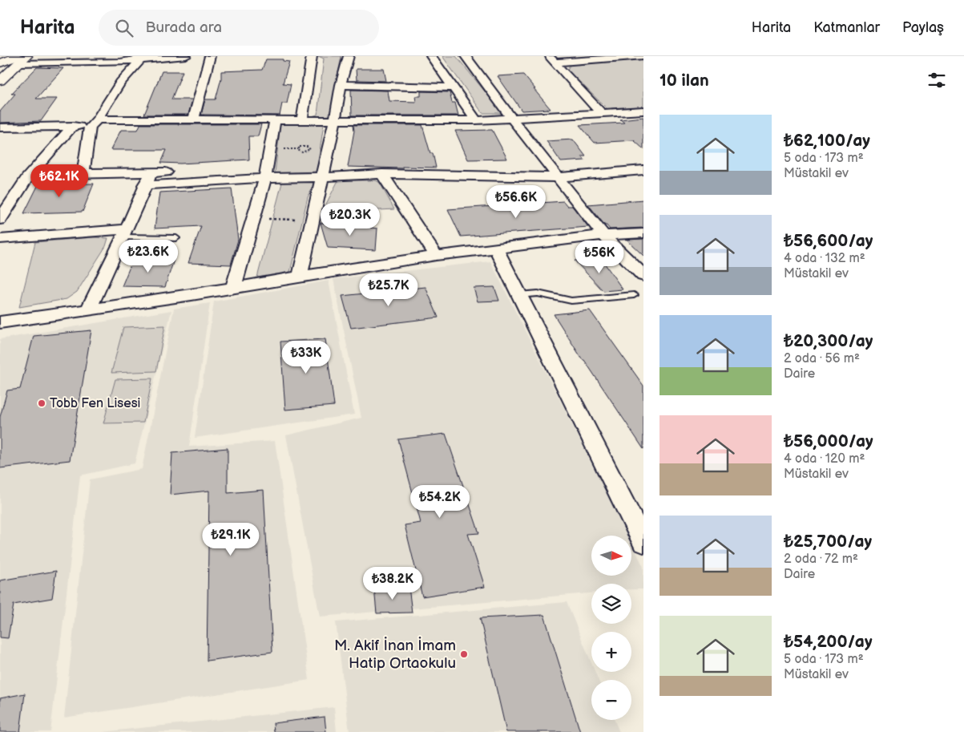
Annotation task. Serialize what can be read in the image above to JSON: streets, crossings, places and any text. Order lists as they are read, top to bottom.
{
  "places": ["Tobb Fen Lisesi", "M. Akif İnan İmam Hatip Ortaokulu"],
  "north": "right",
  "page": {
    "header": "Harita",
    "search": "Burada ara",
    "nav": ["Harita", "Katmanlar", "Paylaş"],
    "heading": "10 ilan",
    "list": [
      {
        "name": "₺62,100/ay",
        "note": "5 oda · 173 m² · Müstakil ev"
      },
      {
        "name": "₺56,600/ay",
        "note": "4 oda · 132 m² · Müstakil ev"
      },
      {
        "name": "₺20,300/ay",
        "note": "2 oda · 56 m² · Daire"
      },
      {
        "name": "₺56,000/ay",
        "note": "4 oda · 120 m² · Müstakil ev"
      },
      {
        "name": "₺25,700/ay",
        "note": "2 oda · 72 m² · Daire"
      },
      {
        "name": "₺54,200/ay",
        "note": "5 oda · 173 m² · Müstakil ev"
      }
    ],
    "price": [
      "₺62.1K",
      "₺56.6K",
      "₺20.3K",
      "₺23.6K",
      "₺56K",
      "₺25.7K",
      "₺33K",
      "₺54.2K",
      "₺29.1K",
      "₺38.2K"
    ],
    "map_buttons": ["+", "−"]
  }
}
